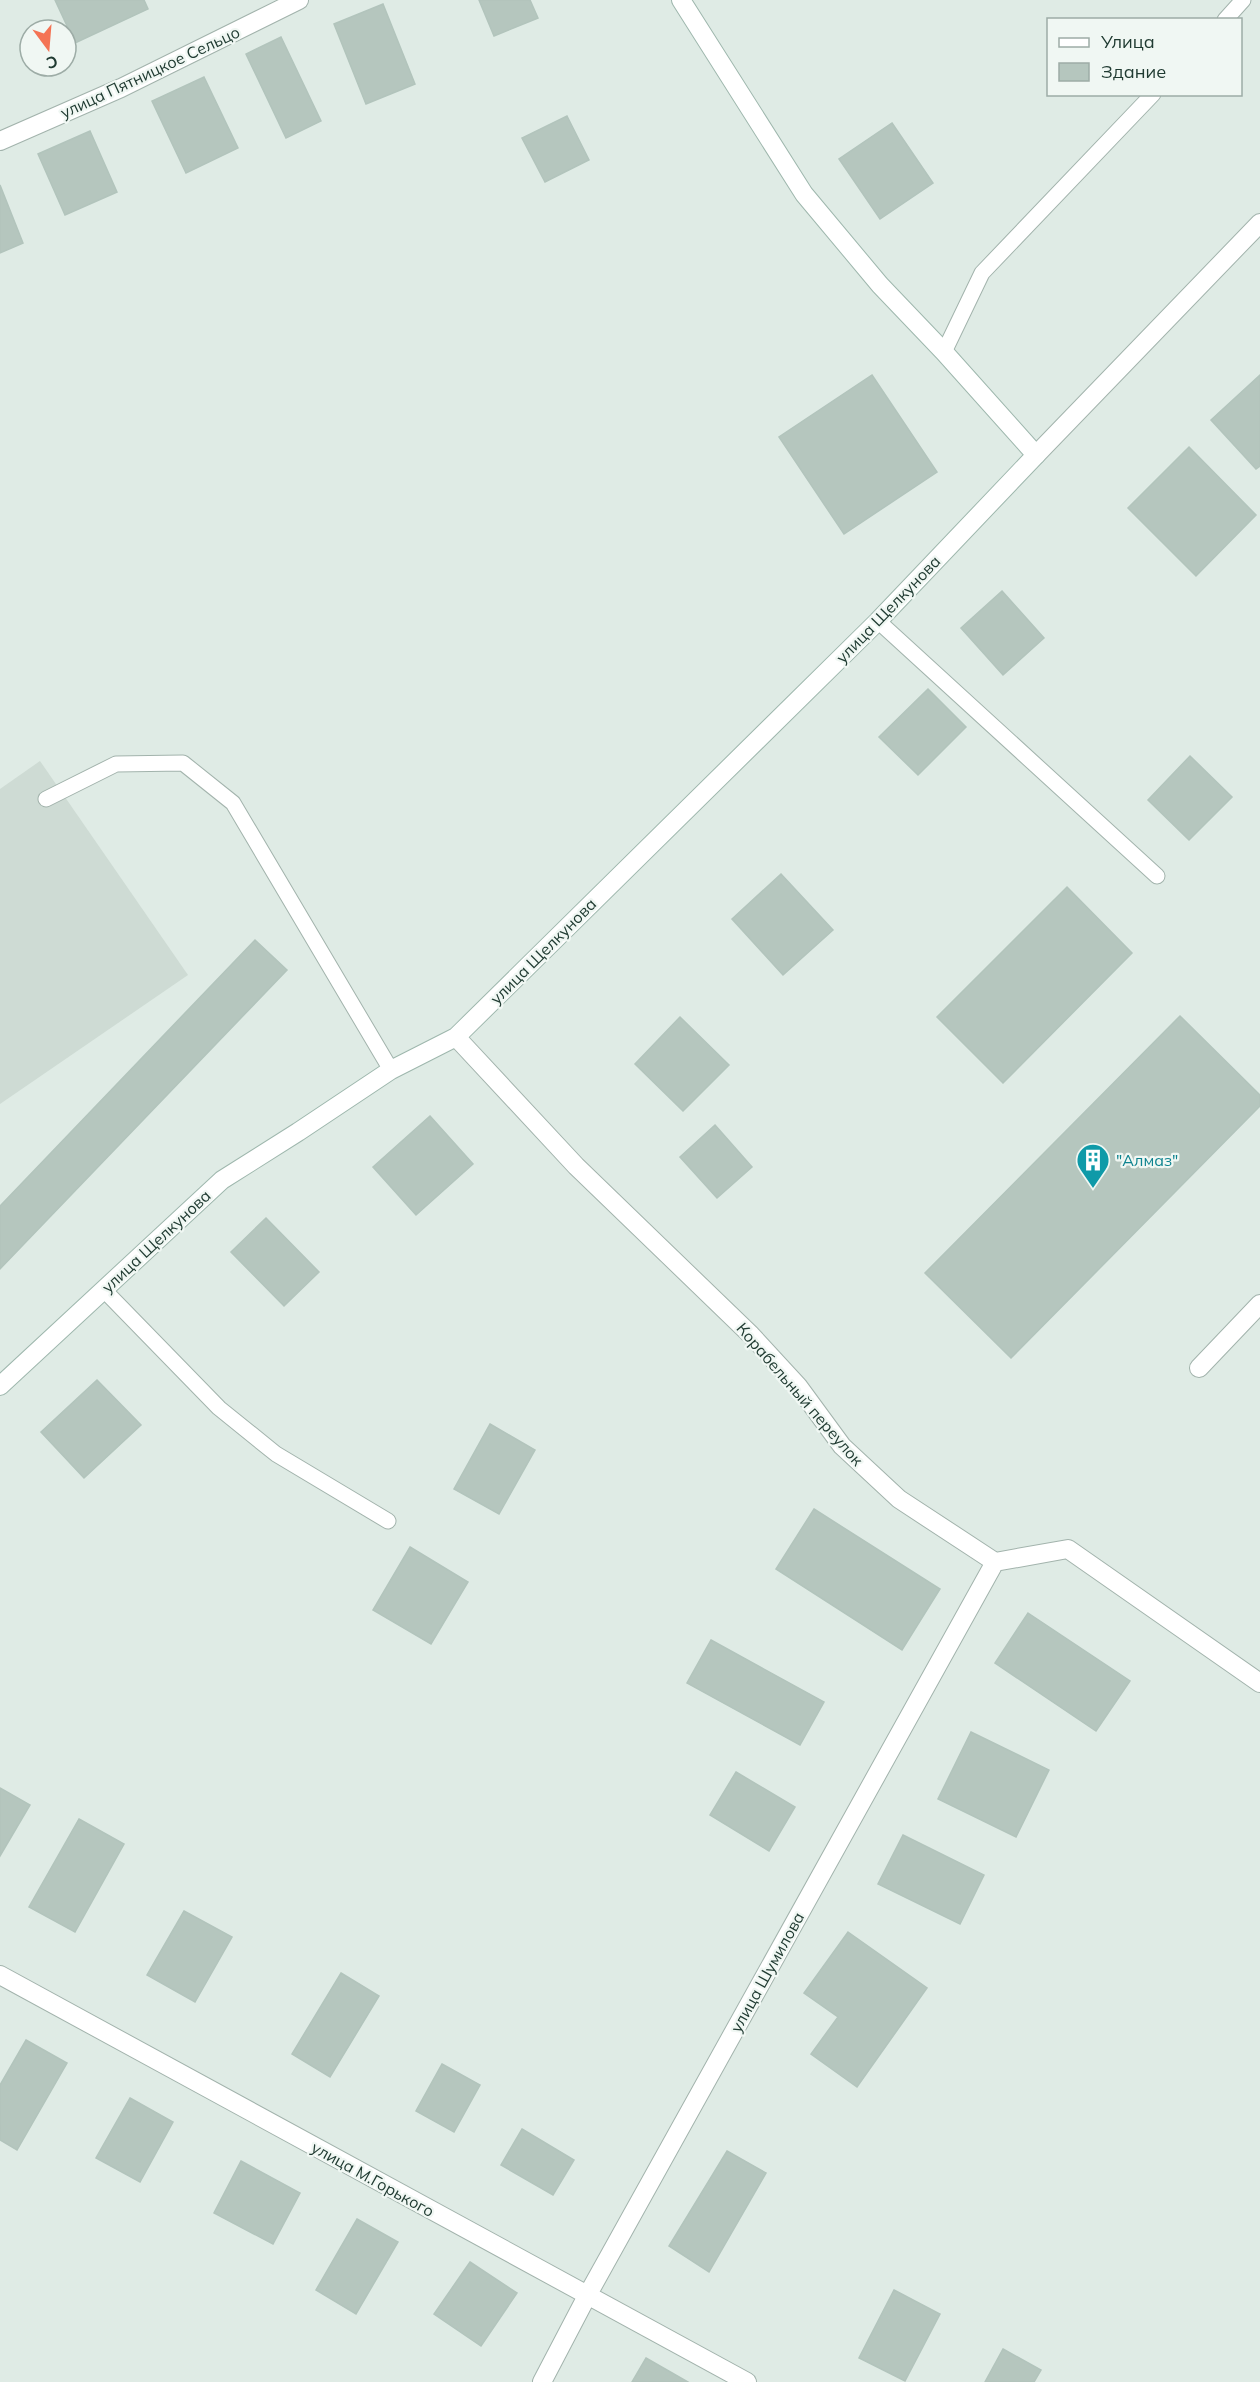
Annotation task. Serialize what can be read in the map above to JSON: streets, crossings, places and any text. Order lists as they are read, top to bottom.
{
  "streets": {
    "street": [
      "улица Пятницкое Сельцо",
      "улица Щелкунова",
      "Корабельный переулок",
      "улица Шумилова",
      "улица М.Горького"
    ]
  },
  "crossings": [
    ["улица Щелкунова", "Корабельный переулок"],
    ["Корабельный переулок", "улица Шумилова"],
    ["улица Шумилова", "улица М.Горького"]
  ],
  "places": {
    "building": ["\"Алмаз\""]
  },
  "legend": ["Улица", "Здание"],
  "north": "bottom"
}
